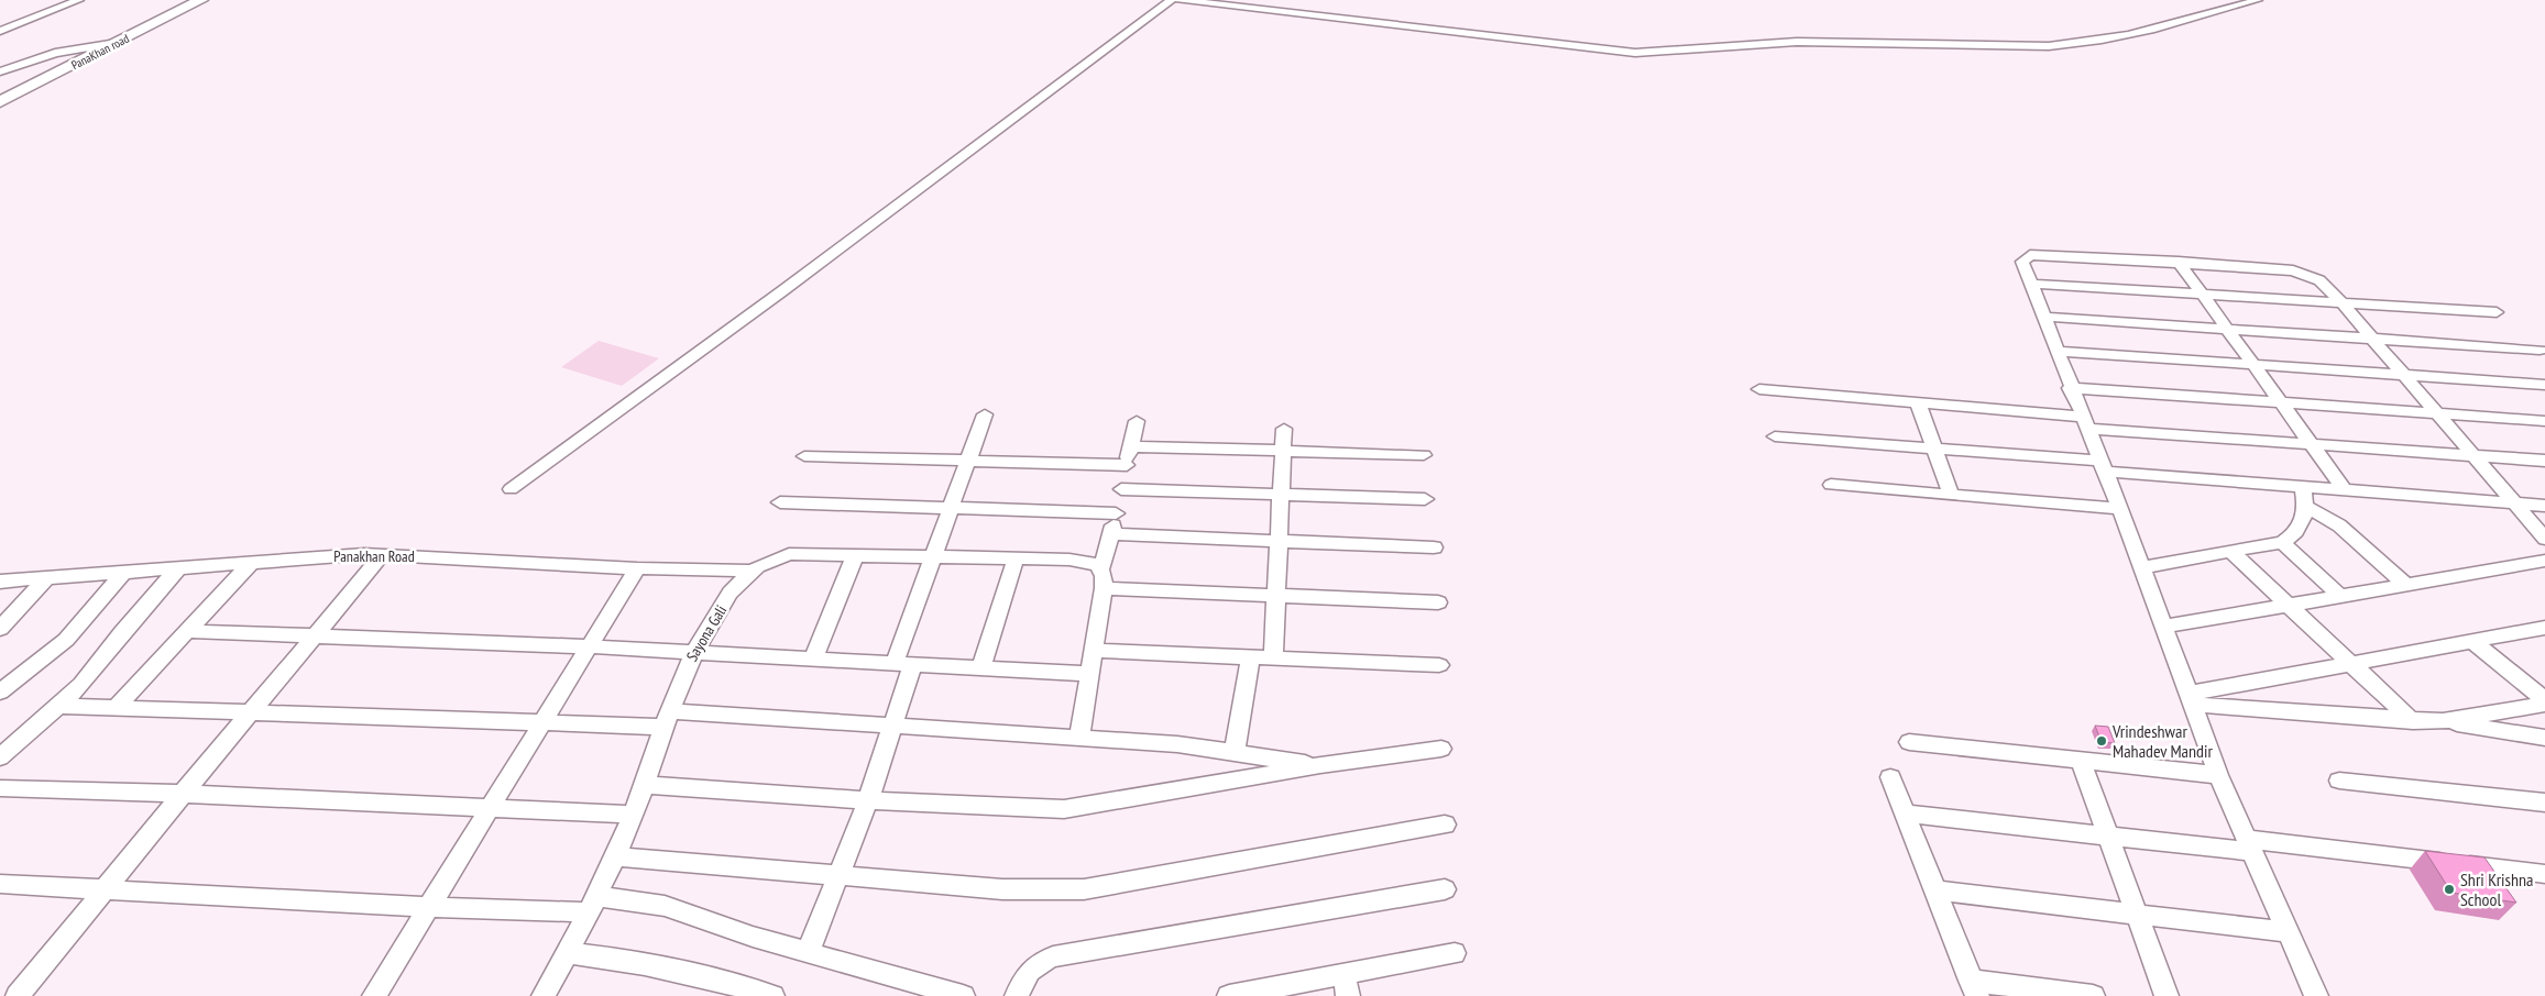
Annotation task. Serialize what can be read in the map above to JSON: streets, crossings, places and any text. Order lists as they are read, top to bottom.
{
  "streets": {
    "street": ["PanaKhan road", "Panakhan Road", "Sayona Gali"]
  },
  "crossings": [
    ["Panakhan Road", "Sayona Gali"]
  ],
  "places": ["Vrindeshwar Mahadev Mandir", "Shri Krishna School"]
}
